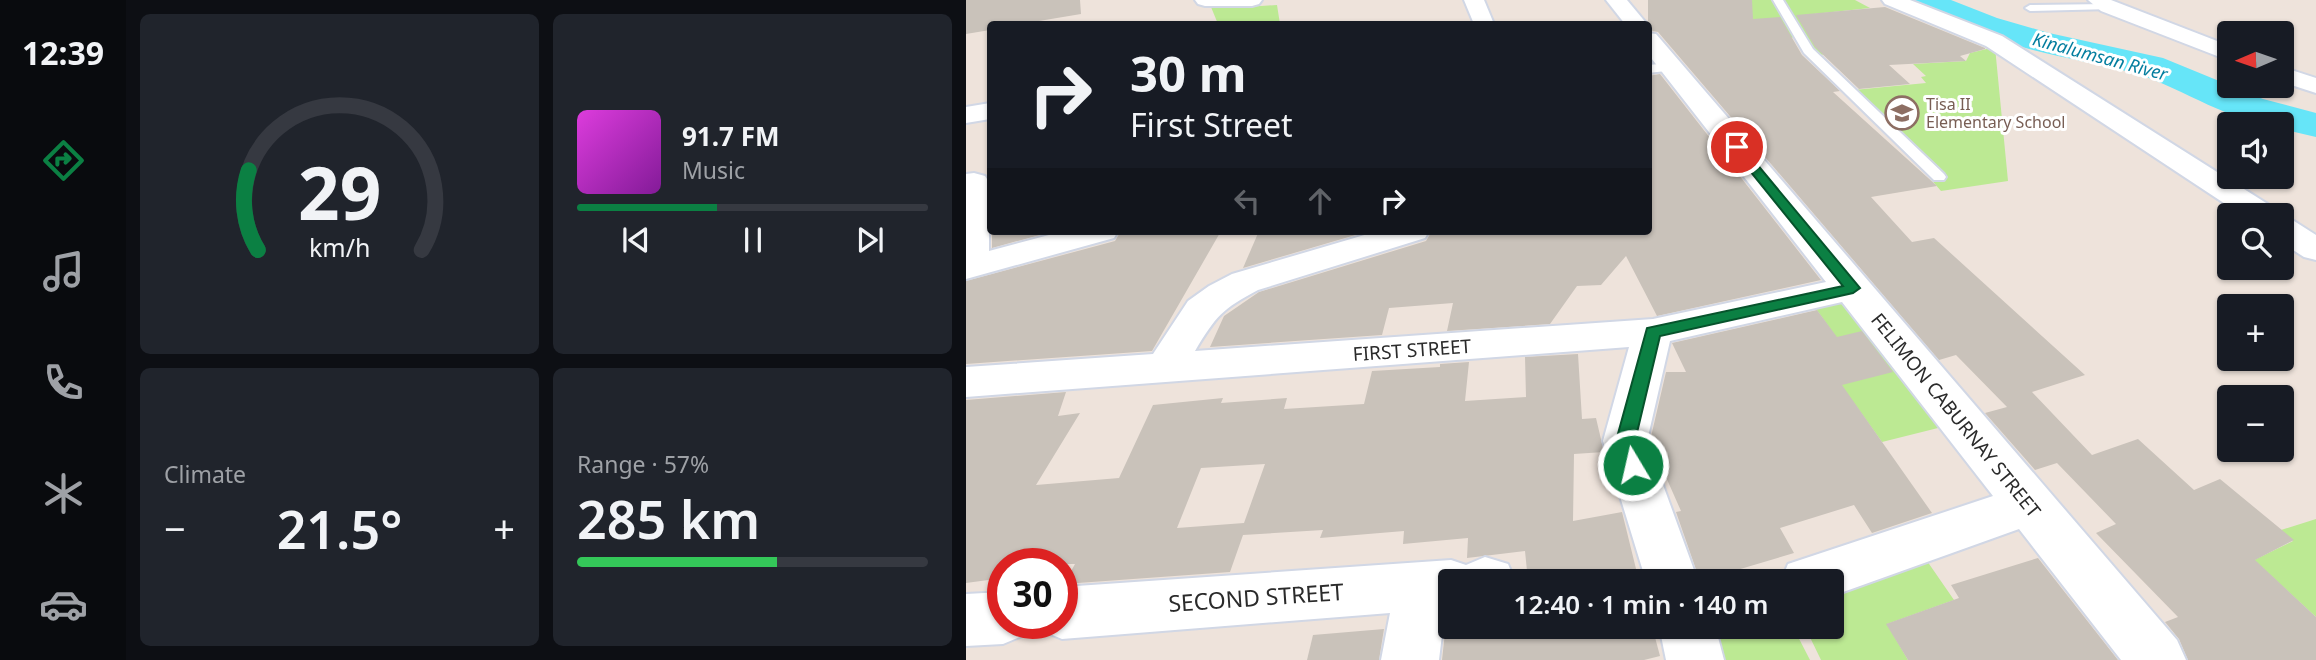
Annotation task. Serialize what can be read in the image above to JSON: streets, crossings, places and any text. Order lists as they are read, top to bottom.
{
  "streets": {
    "street": ["FIRST STREET", "FELIMON CABURNAY STREET", "SECOND STREET"]
  },
  "crossings": [
    ["FIRST STREET", "FELIMON CABURNAY STREET"]
  ],
  "water": ["Kinalumsan River"],
  "places": {
    "school or university": ["Tisa II Elementary School"]
  },
  "north": "left",
  "page": {
    "tabs": "12:39",
    "map_buttons": ["+", "−"],
    "turn": ["30 m", "First Street"],
    "song": ["91.7 FM", "Music"],
    "tile": [
      "Climate",
      ["Range · 57%", "285 km"]
    ],
    "heat": ["−", "21.5°", "+"],
    "limit": "30",
    "trip": "12:40 · 1 min · 140 m",
    "gauge": ["29", "km/h"]
  }
}
